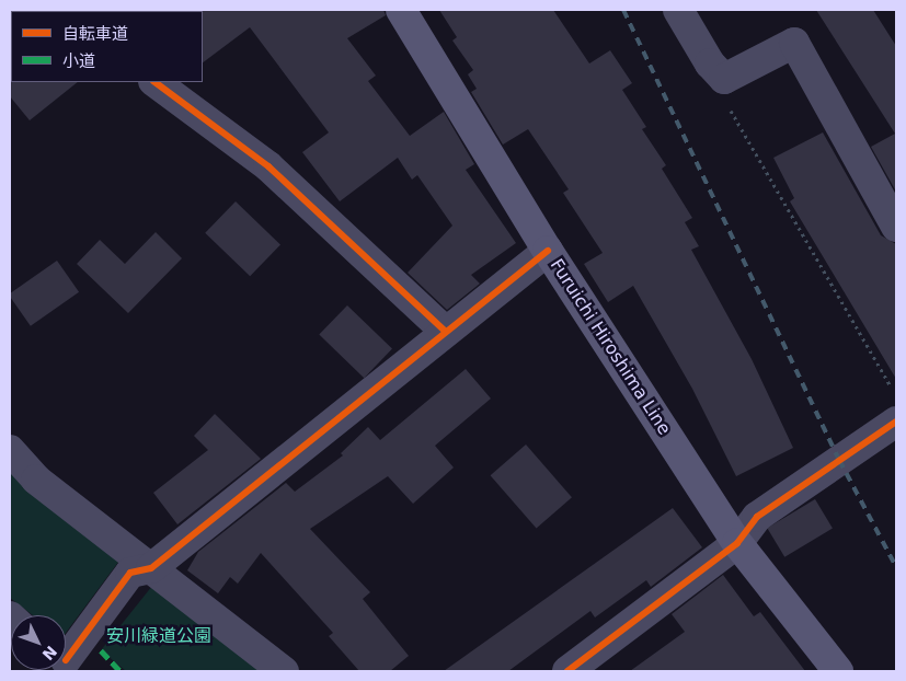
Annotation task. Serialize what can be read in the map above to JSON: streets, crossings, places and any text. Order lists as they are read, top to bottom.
{
  "streets": {
    "main road": ["Furuichi Hiroshima Line"]
  },
  "parks": ["安川緑道公園"],
  "legend": ["自転車道", "小道"],
  "north": "bottom right"
}
